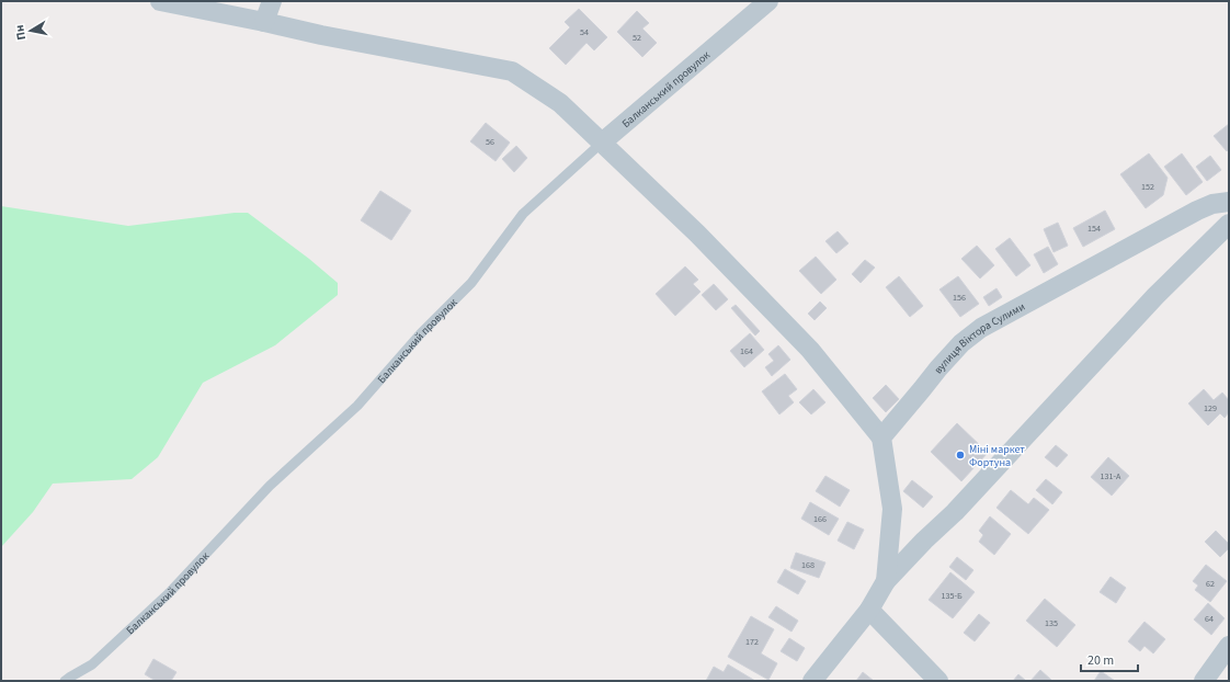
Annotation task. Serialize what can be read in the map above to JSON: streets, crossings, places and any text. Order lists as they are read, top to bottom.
{
  "streets": {
    "street": ["Балканський провулок", "вулиця Віктора Сулими"]
  },
  "places": ["Міні маркет Фортуна"],
  "house_numbers": [
    "54",
    "52",
    "56",
    "152",
    "154",
    "156",
    "164",
    "129",
    "131-А",
    "166",
    "168",
    "62",
    "135-Б",
    "64",
    "135",
    "172"
  ],
  "scale_bar": "20 m",
  "north": "left"
}
